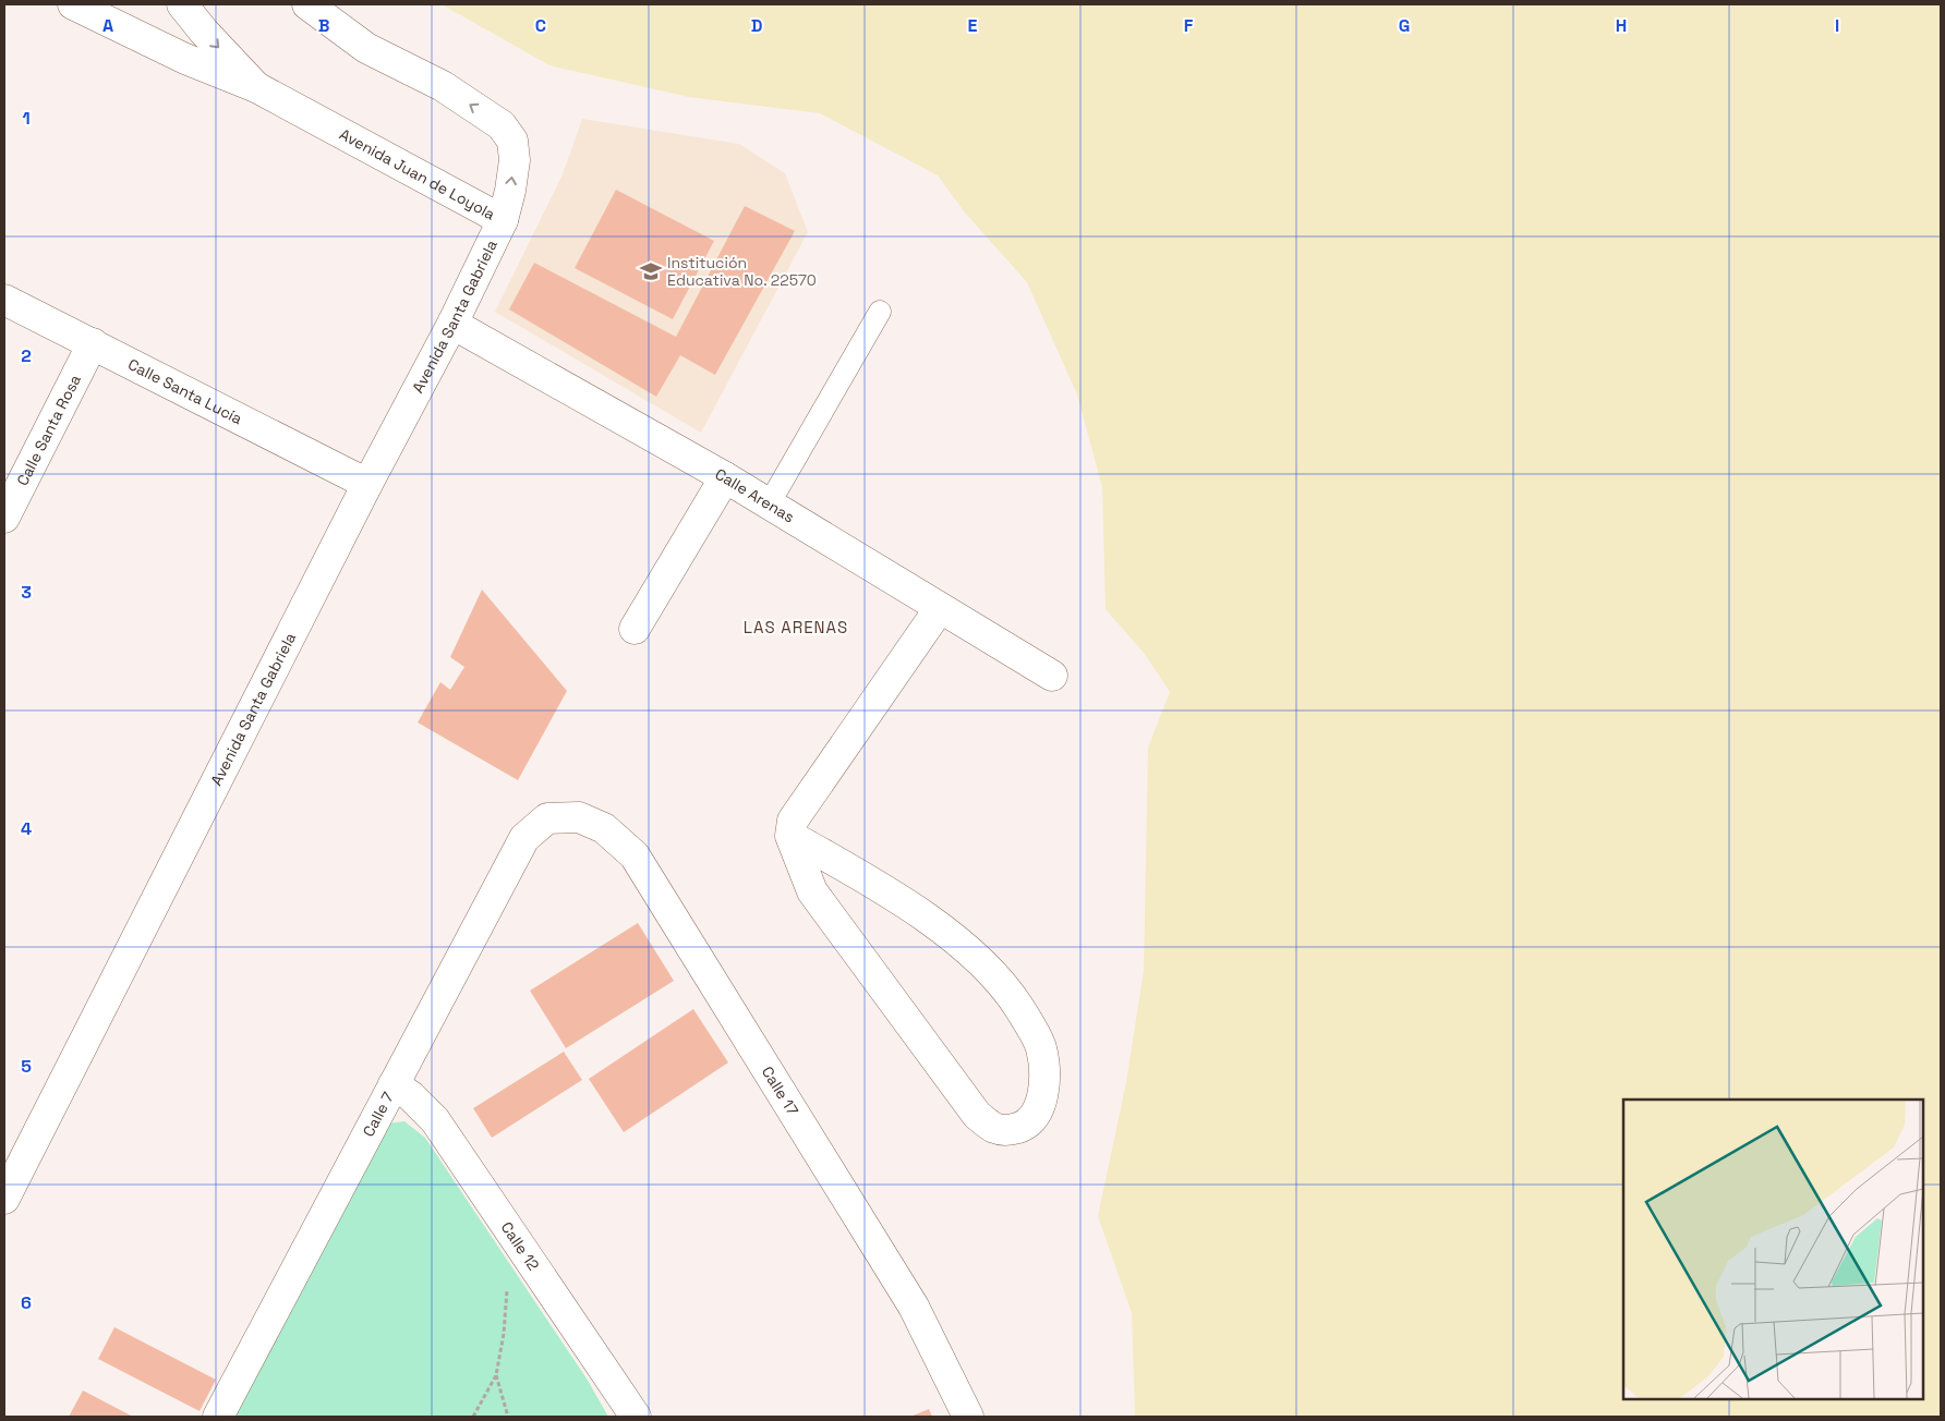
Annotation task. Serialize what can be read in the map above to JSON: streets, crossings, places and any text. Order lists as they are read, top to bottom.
{
  "streets": {
    "street": [
      "Avenida Juan de Loyola",
      "Avenida Santa Gabriela",
      "Calle Santa Lucía",
      "Calle Santa Rosa",
      "Calle Arenas",
      "Calle 17",
      "Calle 7",
      "Calle 12"
    ]
  },
  "crossings": [
    ["Avenida Juan de Loyola", "Avenida Santa Gabriela"],
    ["Avenida Santa Gabriela", "Calle Santa Lucía"],
    ["Avenida Santa Gabriela", "Calle Arenas"],
    ["Calle Santa Lucía", "Calle Santa Rosa"],
    ["Calle 17", "Calle 7"],
    ["Calle 7", "Calle 12"]
  ],
  "districts": ["LAS ARENAS"],
  "places": {
    "school or university": ["Institución Educativa No. 22570"]
  },
  "grid": {
    "columns": [
      "A",
      "B",
      "C",
      "D",
      "E",
      "F",
      "G",
      "H",
      "I"
    ],
    "rows": [
      "1",
      "2",
      "3",
      "4",
      "5",
      "6"
    ]
  }
}
